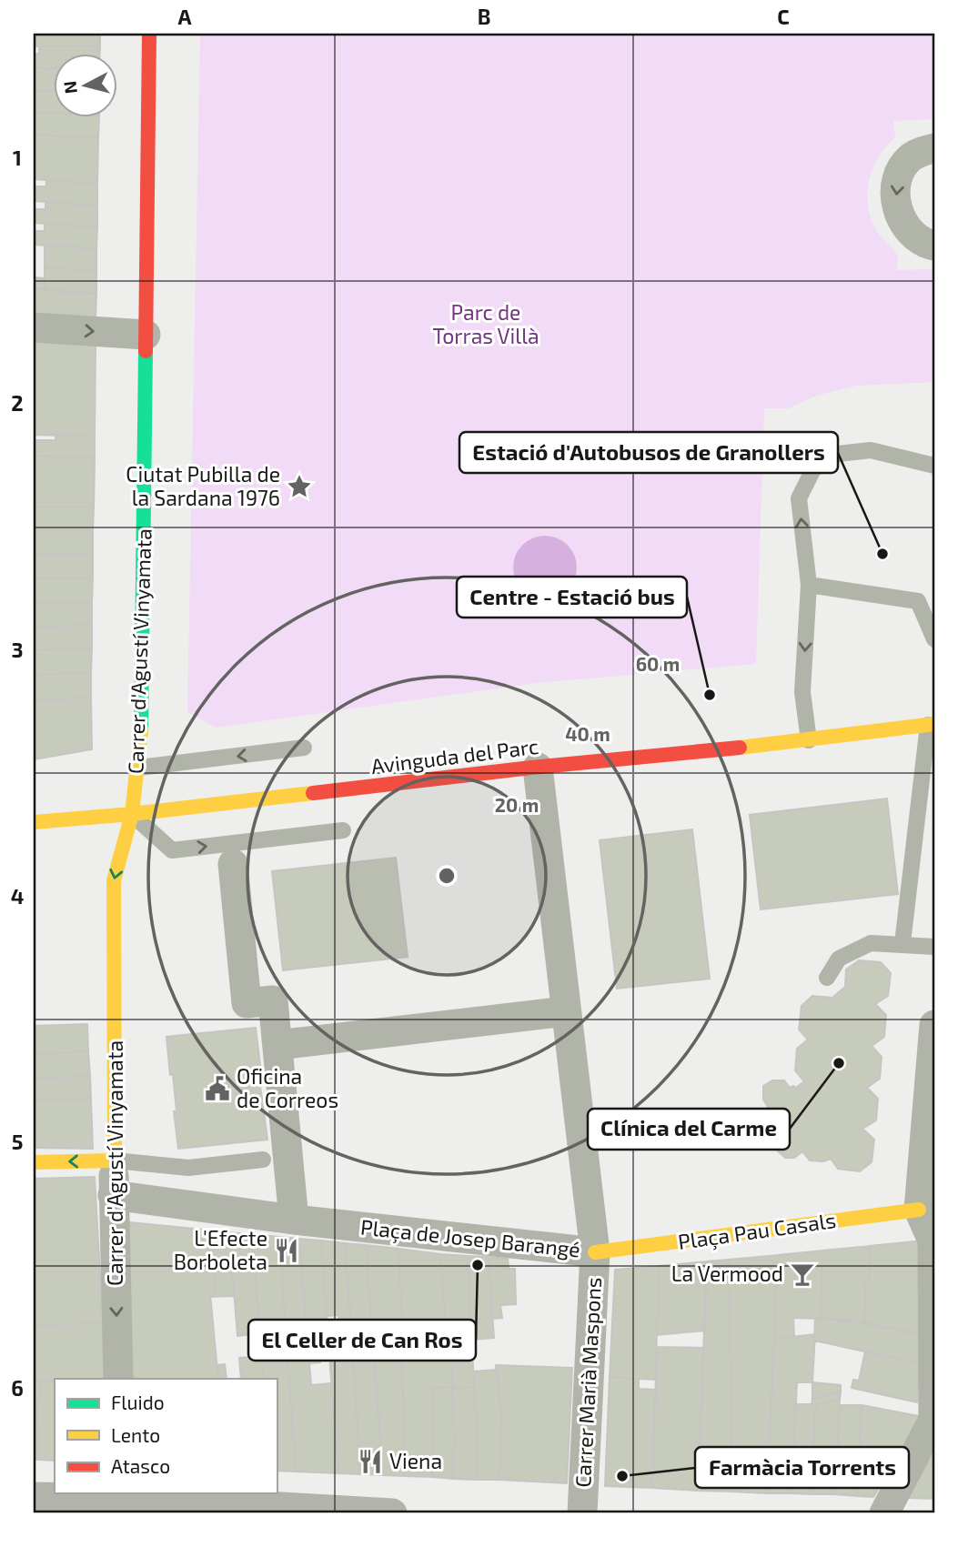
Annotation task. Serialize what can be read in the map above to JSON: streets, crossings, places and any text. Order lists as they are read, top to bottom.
{
  "streets": {
    "street": [
      "Carrer d'Agustí Vinyamata",
      "Avinguda del Parc",
      "Plaça Pau Casals",
      "Plaça de Josep Barangé",
      "Carrer Marià Maspons"
    ]
  },
  "crossings": [
    ["Carrer d'Agustí Vinyamata", "Avinguda del Parc"],
    ["Carrer d'Agustí Vinyamata", "Plaça de Josep Barangé"],
    ["Avinguda del Parc", "Plaça de Josep Barangé"],
    ["Plaça Pau Casals", "Plaça de Josep Barangé"],
    ["Plaça Pau Casals", "Carrer Marià Maspons"],
    ["Plaça de Josep Barangé", "Carrer Marià Maspons"]
  ],
  "one_way": ["Carrer d'Agustí Vinyamata"],
  "parks": ["Parc de Torras Villà"],
  "places": {
    "place": ["Ciutat Pubilla de la Sardana 1976"],
    "other": [
      "Estació d'Autobusos de Granollers",
      "Centre - Estació bus",
      "Clínica del Carme",
      "El Celler de Can Ros",
      "Farmàcia Torrents"
    ],
    "public building": ["Oficina de Correos"],
    "restaurant": ["L'Efecte Borboleta", "Viena"],
    "bar": ["La Vermood"]
  },
  "legend": ["Fluido", "Lento", "Atasco"],
  "north": "left",
  "grid": {
    "columns": ["A", "B", "C"],
    "rows": [
      "1",
      "2",
      "3",
      "4",
      "5",
      "6"
    ]
  },
  "rings": ["60 m", "40 m", "20 m"]
}
